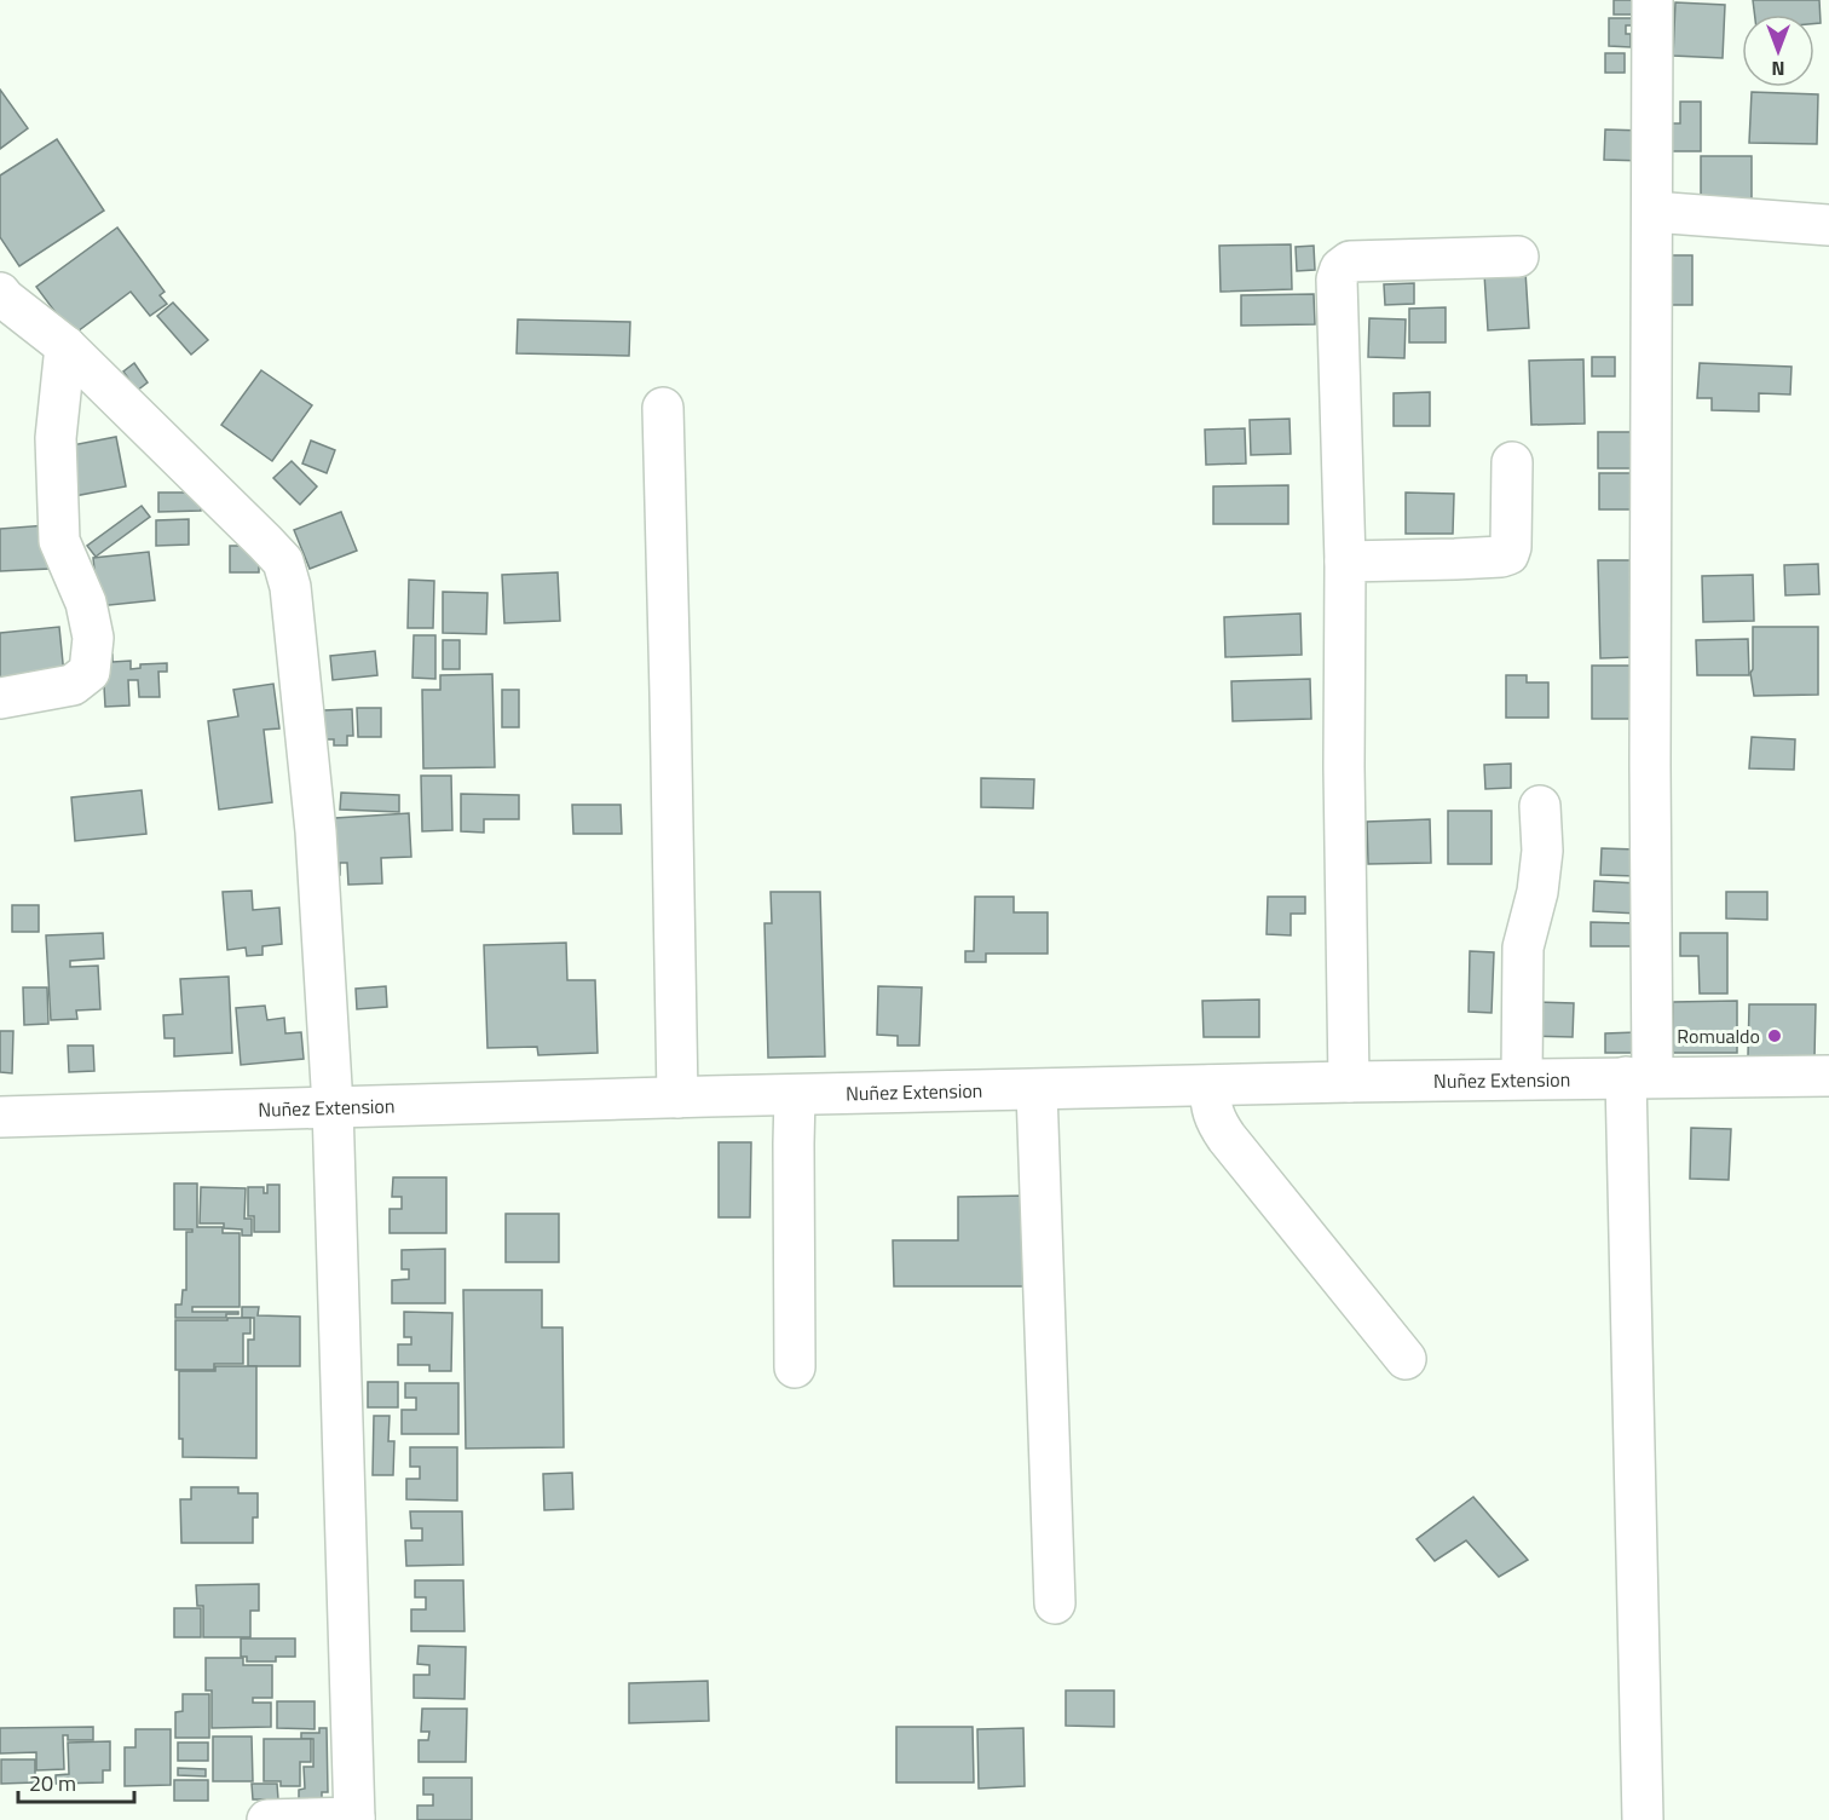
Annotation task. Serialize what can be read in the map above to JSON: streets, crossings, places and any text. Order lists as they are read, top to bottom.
{
  "streets": {
    "street": ["Nuñez Extension"]
  },
  "places": ["Romualdo"],
  "scale_bar": "20 m",
  "north": "bottom"
}
